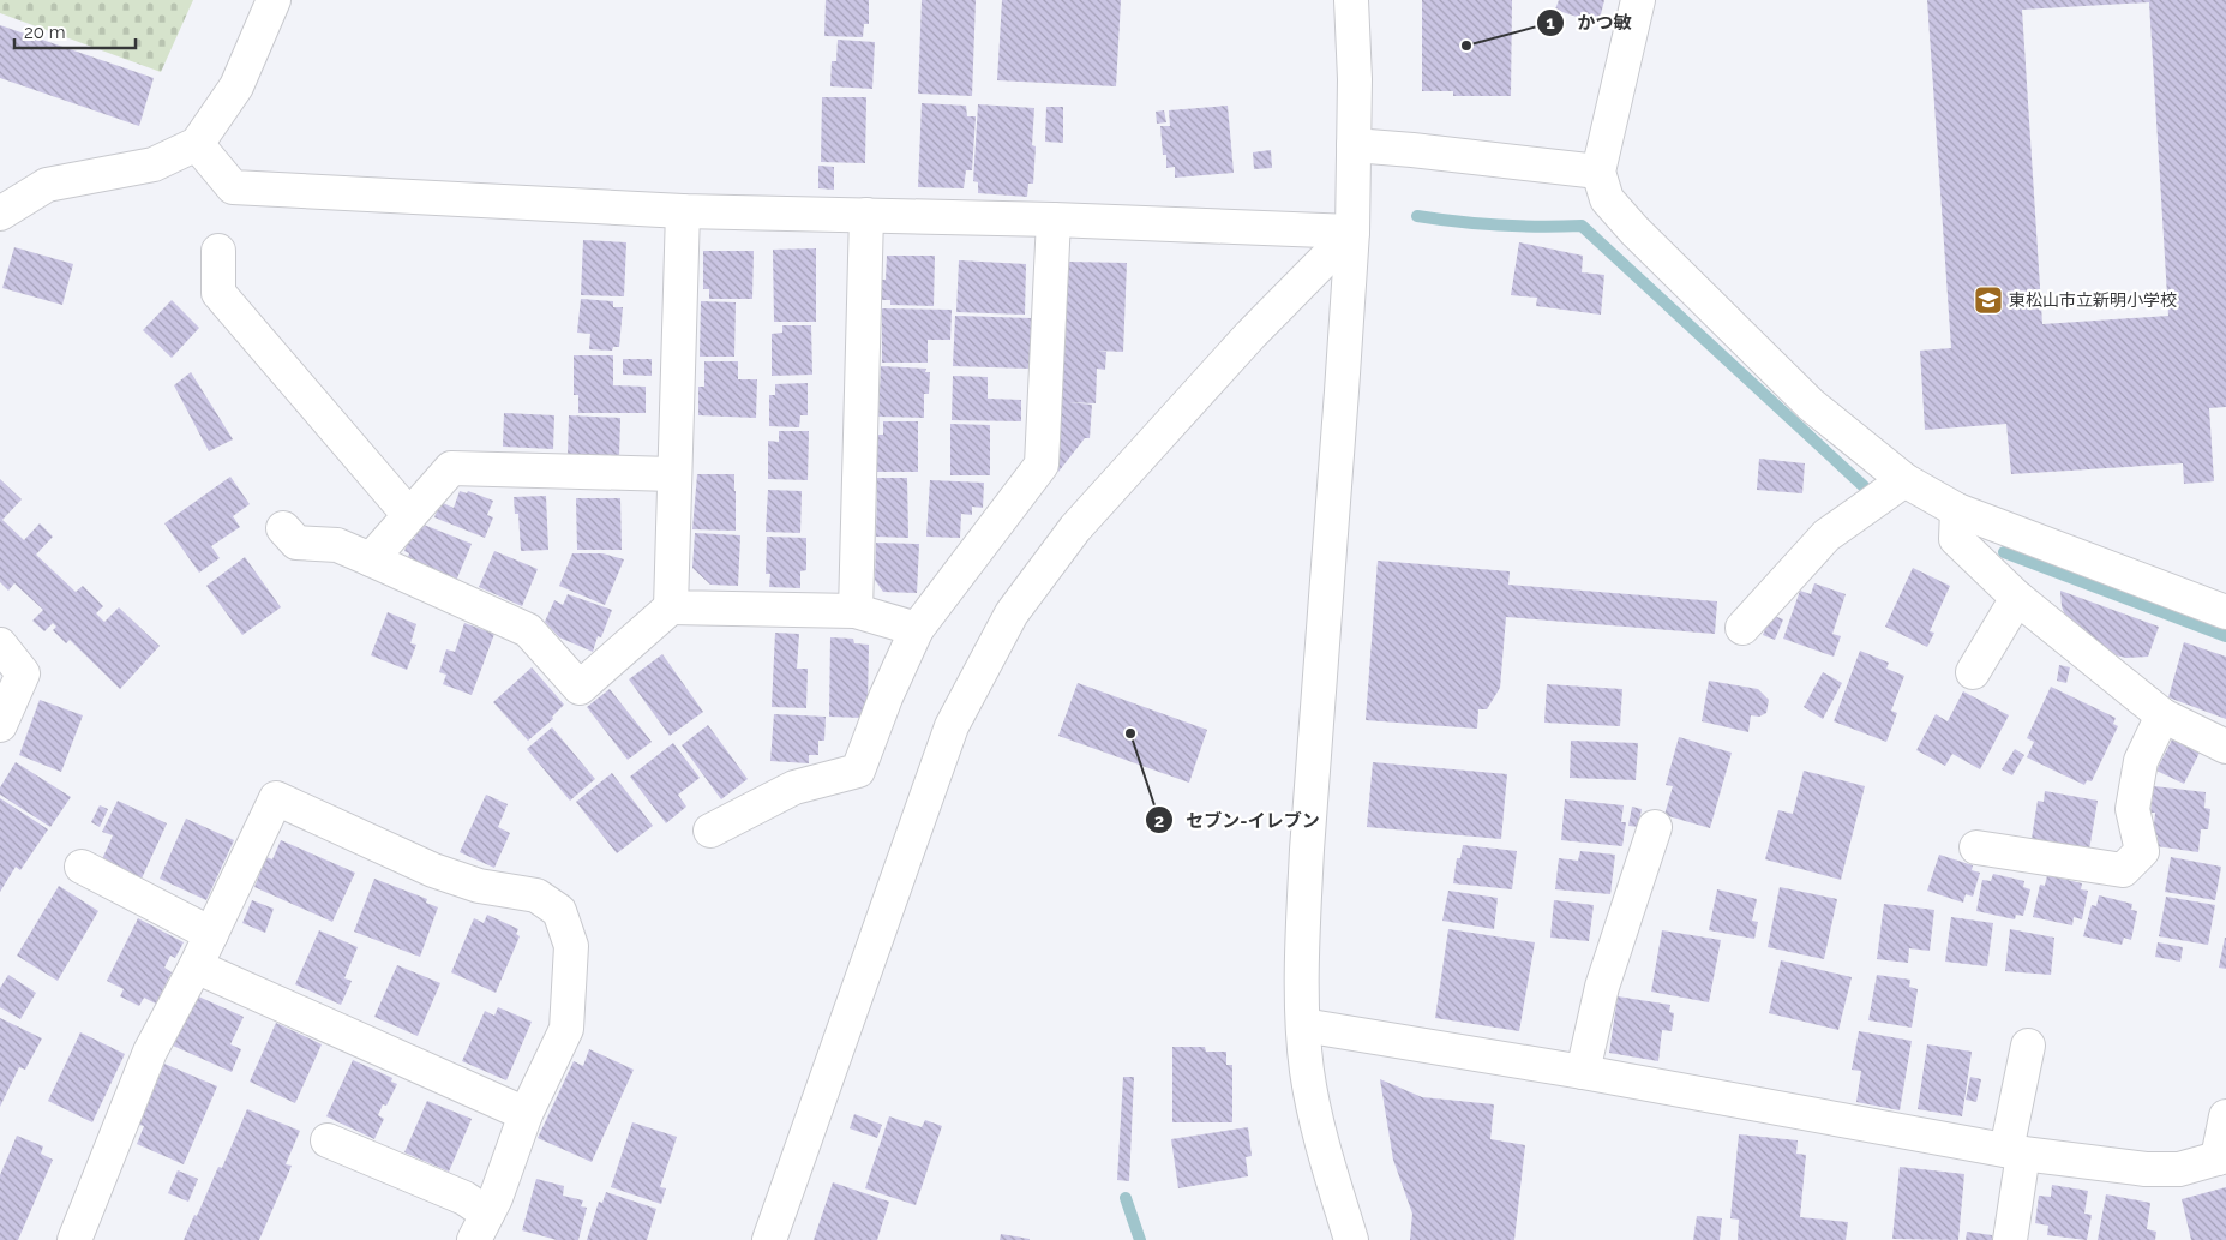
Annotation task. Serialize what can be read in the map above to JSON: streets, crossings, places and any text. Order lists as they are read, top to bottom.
{
  "places": {
    "other": ["かつ敏", "セブン-イレブン"],
    "school or university": ["東松山市立新明小学校"]
  },
  "scale_bar": "20 m"
}
